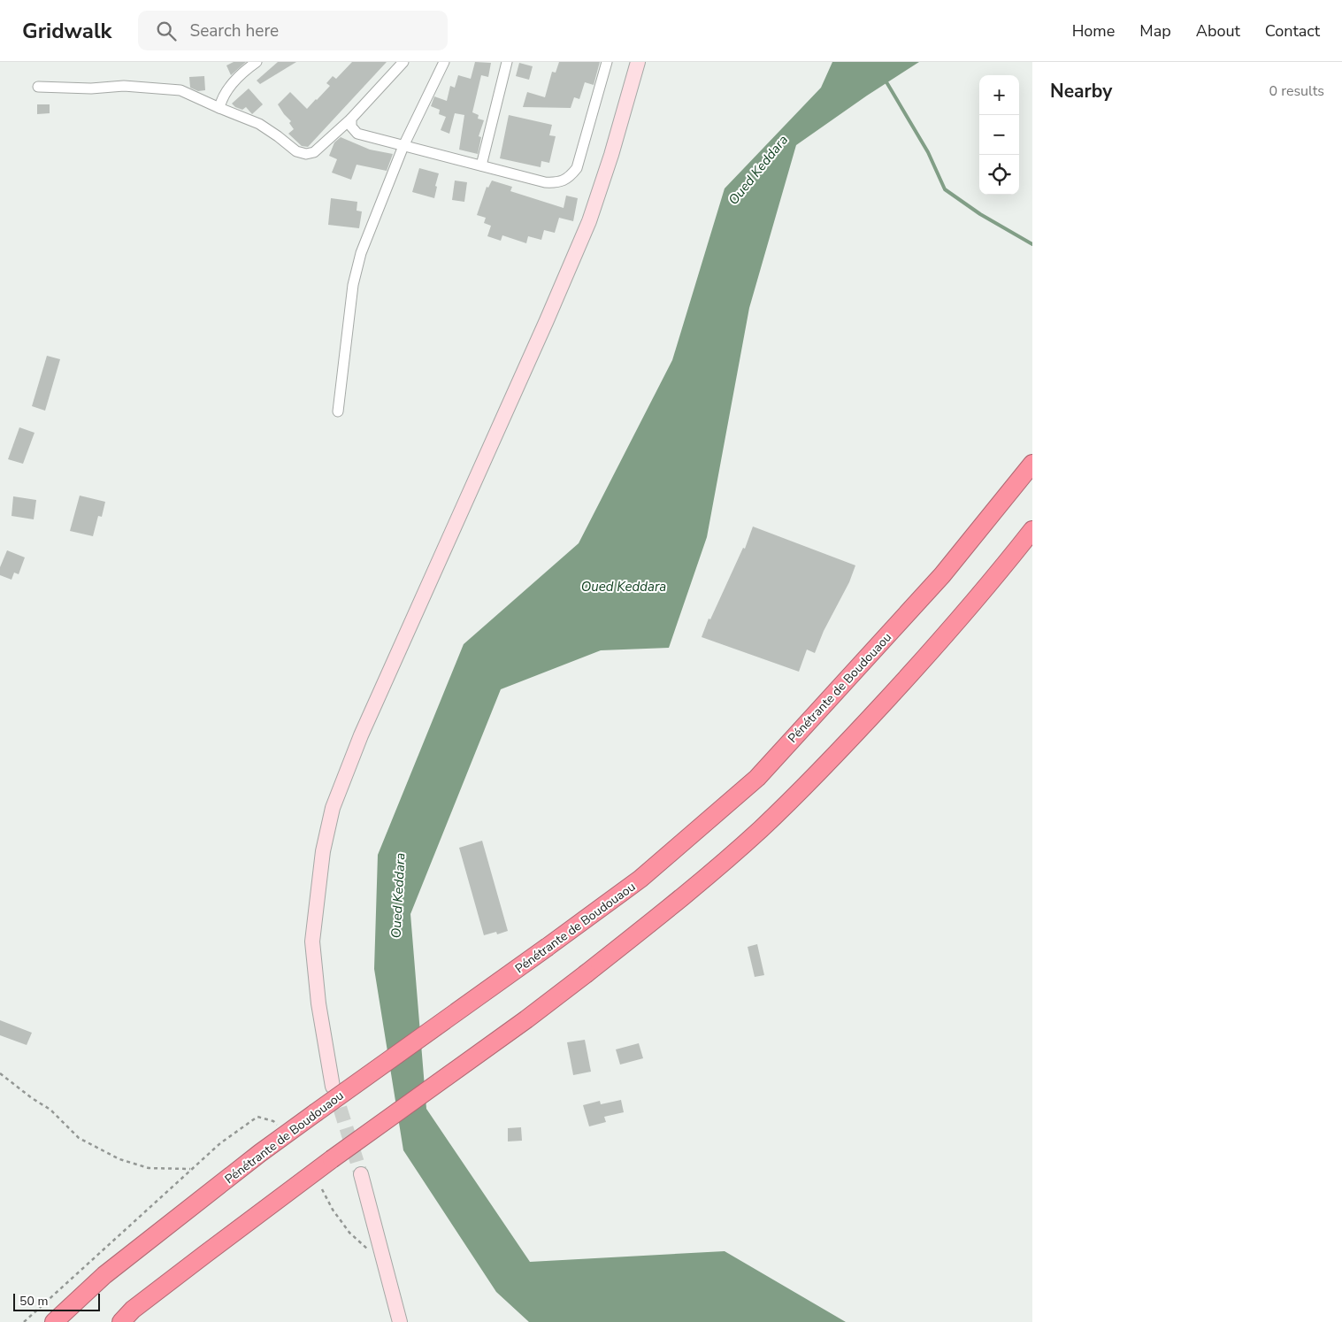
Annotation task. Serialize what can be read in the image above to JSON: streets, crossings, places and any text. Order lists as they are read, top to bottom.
{
  "streets": {
    "highway": ["Pénétrante de Boudouaou"]
  },
  "water": ["Oued Keddara"],
  "scale_bar": "50 m",
  "page": {
    "header": "Gridwalk",
    "search": "Search here",
    "nav": [
      "Home",
      "Map",
      "About",
      "Contact"
    ],
    "heading": ["Nearby", "0 results"],
    "map_buttons": ["+", "−"],
    "scale": "50 m"
  }
}
